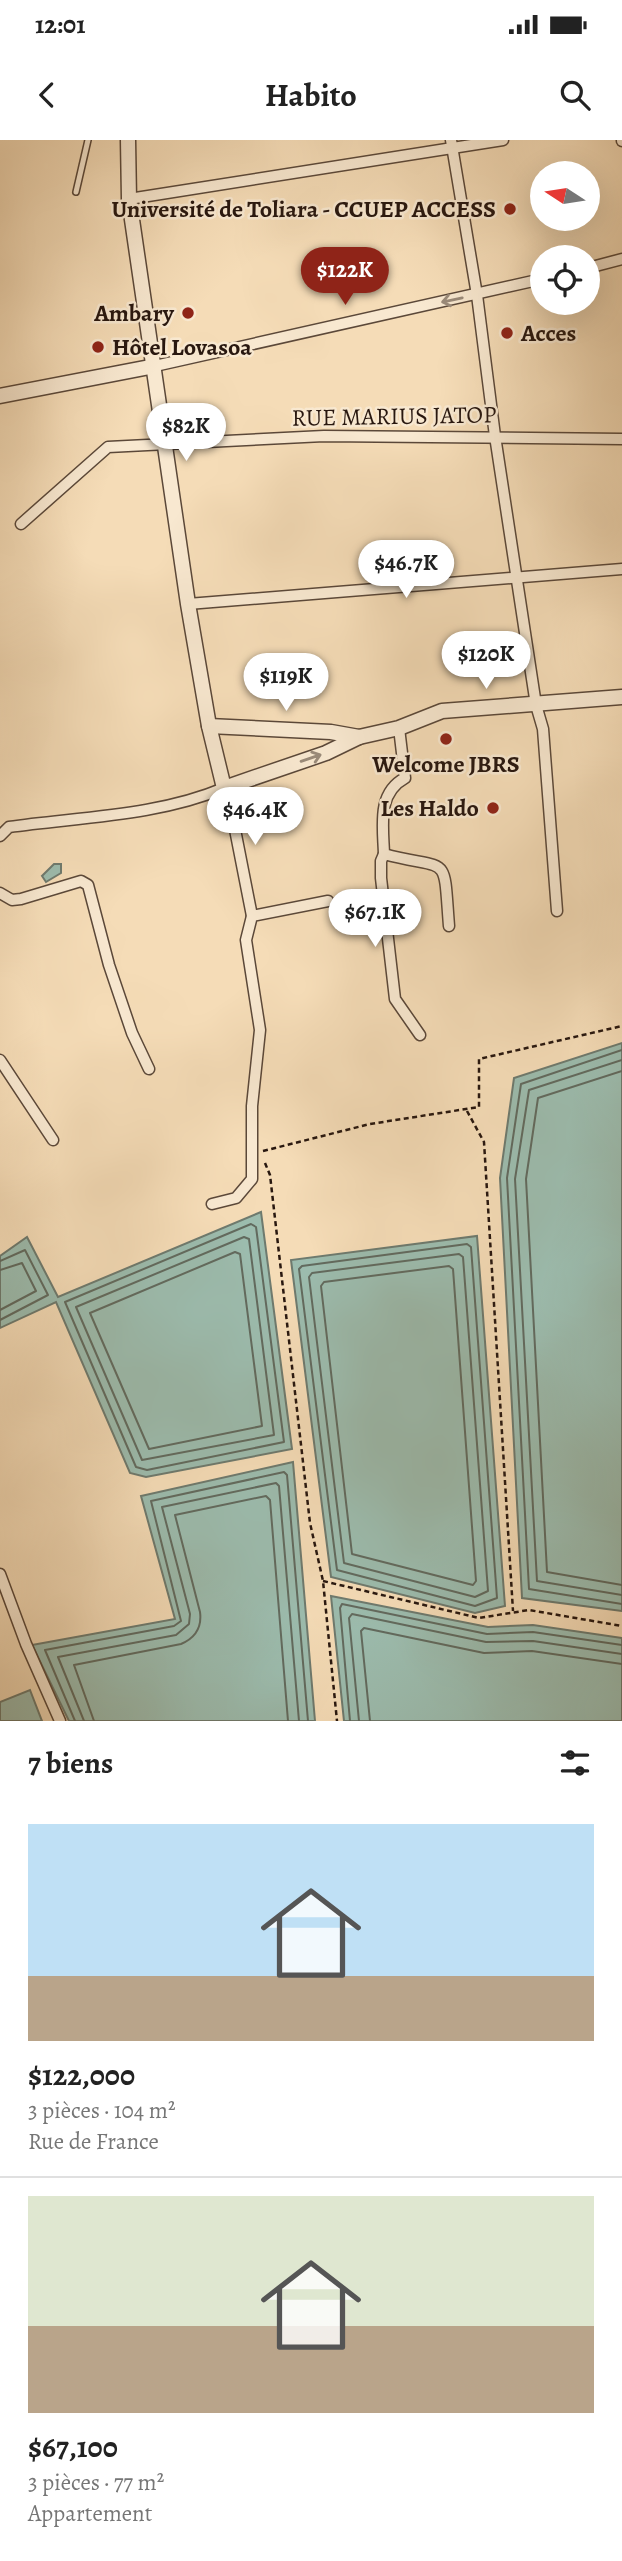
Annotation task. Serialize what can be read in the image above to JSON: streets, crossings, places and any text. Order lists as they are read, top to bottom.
{
  "streets": {
    "street": ["RUE MARIUS JATOP"]
  },
  "places": [
    "Université de Toliara - CCUEP ACCESS",
    "Ambary",
    "Acces",
    "Hôtel Lovasoa",
    "Welcome JBRS",
    "Les Haldo"
  ],
  "north": "left",
  "page": {
    "status": "12:01",
    "header": "Habito",
    "price": [
      "$122K",
      "$82K",
      "$46.7K",
      "$120K",
      "$119K",
      "$46.4K",
      "$67.1K"
    ],
    "heading": "7 biens",
    "list": [
      {
        "name": "$122,000",
        "note": "3 pièces · 104 m² · Rue de France"
      },
      {
        "name": "$67,100",
        "note": "3 pièces · 77 m² · Appartement"
      }
    ]
  }
}
